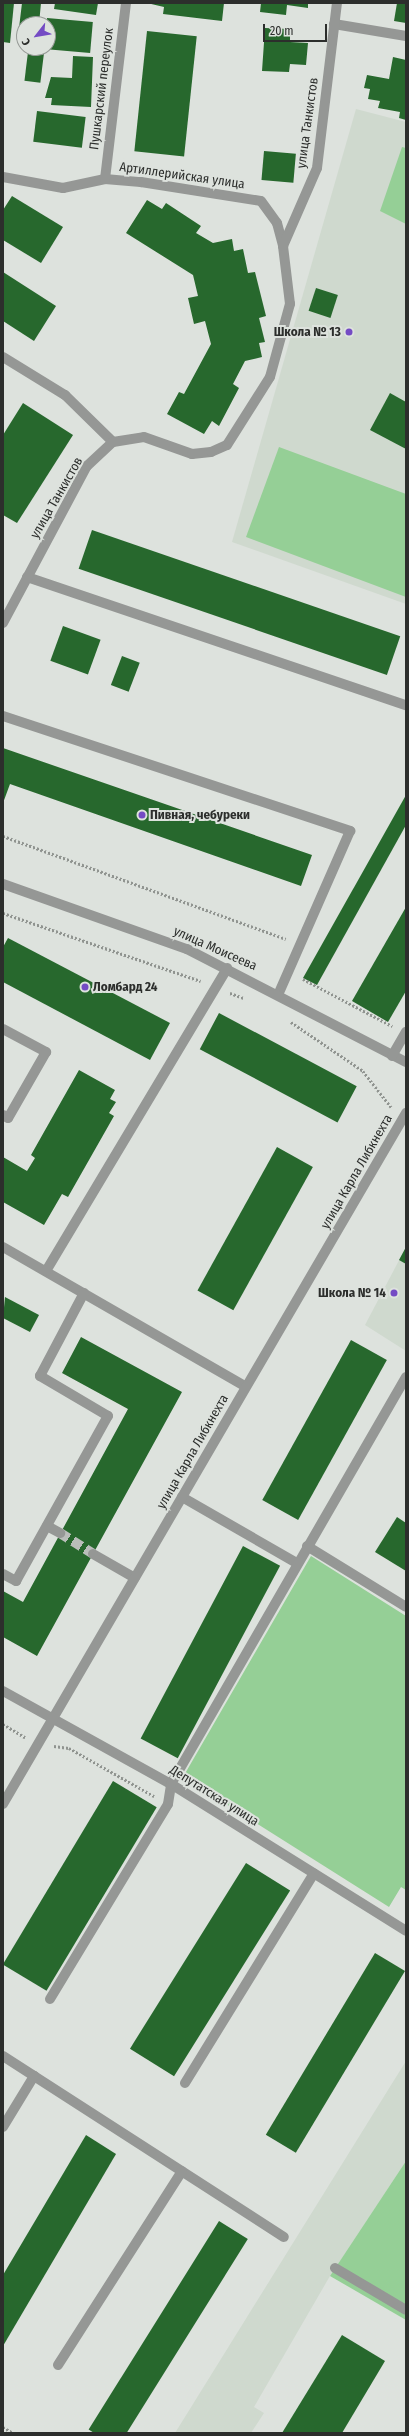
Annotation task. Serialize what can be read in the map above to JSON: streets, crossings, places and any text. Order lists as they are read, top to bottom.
{
  "streets": {
    "street": [
      "Пушкарский переулок",
      "улица Танкистов",
      "Артиллерийская улица",
      "улица Моисеева",
      "улица Карла Либкнехта",
      "Депутатская улица"
    ]
  },
  "crossings": [
    ["Пушкарский переулок", "Артиллерийская улица"],
    ["улица Танкистов", "Артиллерийская улица"],
    ["улица Карла Либкнехта", "Депутатская улица"]
  ],
  "places": [
    "Школа № 13",
    "Пивная, чебуреки",
    "Ломбард 24",
    "Школа № 14"
  ],
  "scale_bar": "20 m",
  "north": "bottom left"
}
